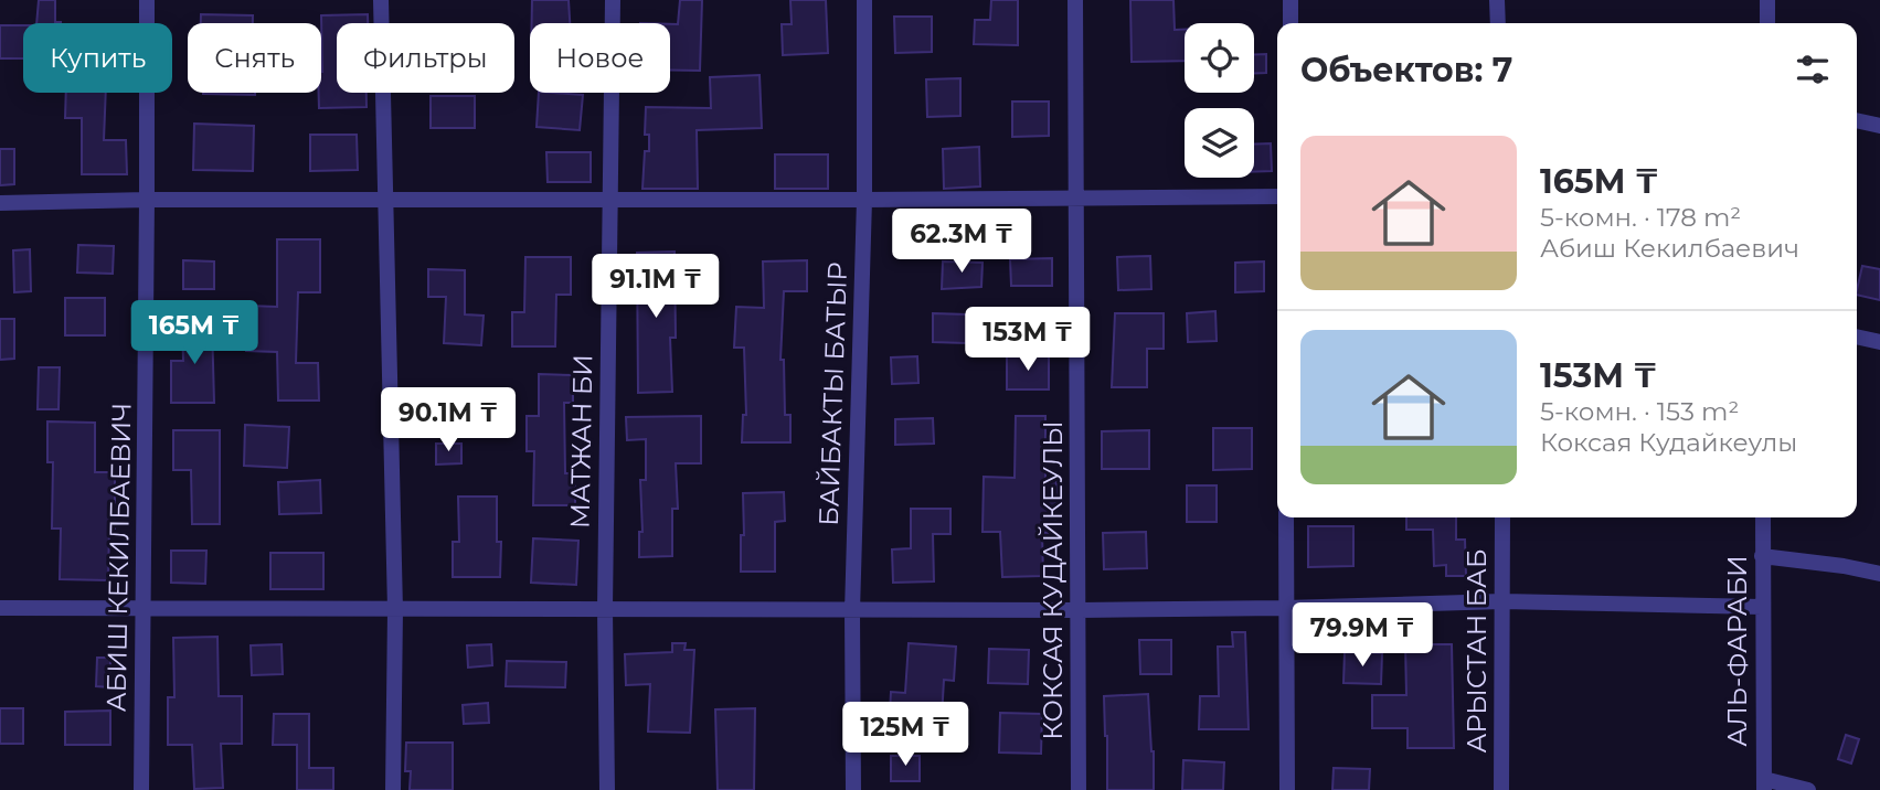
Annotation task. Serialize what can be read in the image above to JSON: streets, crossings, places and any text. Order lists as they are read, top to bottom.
{
  "streets": {
    "street": [
      "БАЙБАКТЫ БАТЫР",
      "МАТЖАН БИ",
      "АБИШ КЕКИЛБАЕВИЧ",
      "КОКСАЯ КУДАЙКЕУЛЫ",
      "АРЫСТАН БАБ",
      "АЛЬ-ФАРАБИ"
    ]
  },
  "page": {
    "chip": [
      "Купить",
      "Снять",
      "Фильтры",
      "Новое"
    ],
    "heading": "Объектов: 7",
    "list": [
      {
        "name": "165M ₸",
        "note": "5-комн. · 178 m² · Абиш Кекилбаевич"
      },
      {
        "name": "153M ₸",
        "note": "5-комн. · 153 m² · Коксая Кудайкеулы"
      }
    ],
    "price": [
      "62.3M ₸",
      "91.1M ₸",
      "165M ₸",
      "153M ₸",
      "90.1M ₸",
      "79.9M ₸",
      "125M ₸"
    ]
  }
}
